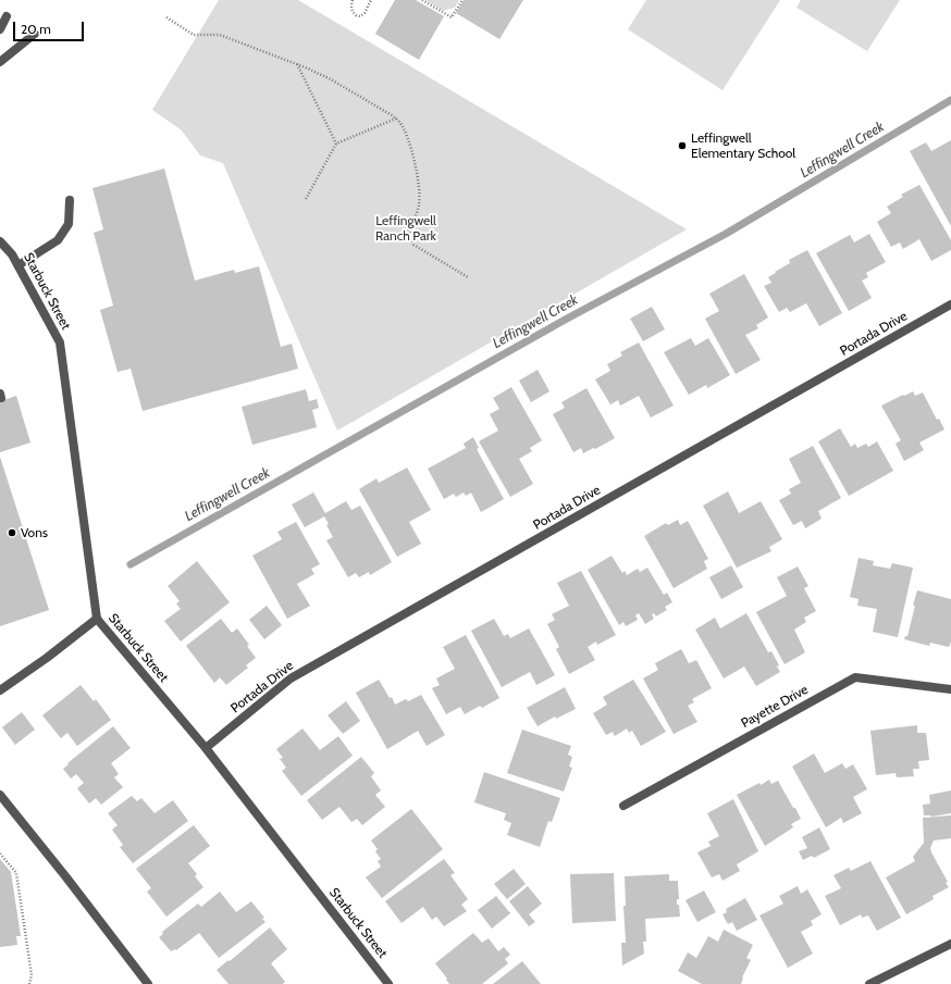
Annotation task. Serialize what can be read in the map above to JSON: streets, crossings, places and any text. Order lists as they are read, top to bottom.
{
  "streets": {
    "street": ["Starbuck Street", "Portada Drive", "Payette Drive"]
  },
  "crossings": [
    ["Starbuck Street", "Portada Drive"]
  ],
  "water": ["Leffingwell Creek"],
  "parks": ["Leffingwell Ranch Park"],
  "places": ["Leffingwell Elementary School", "Vons"],
  "scale_bar": "20 m"
}
